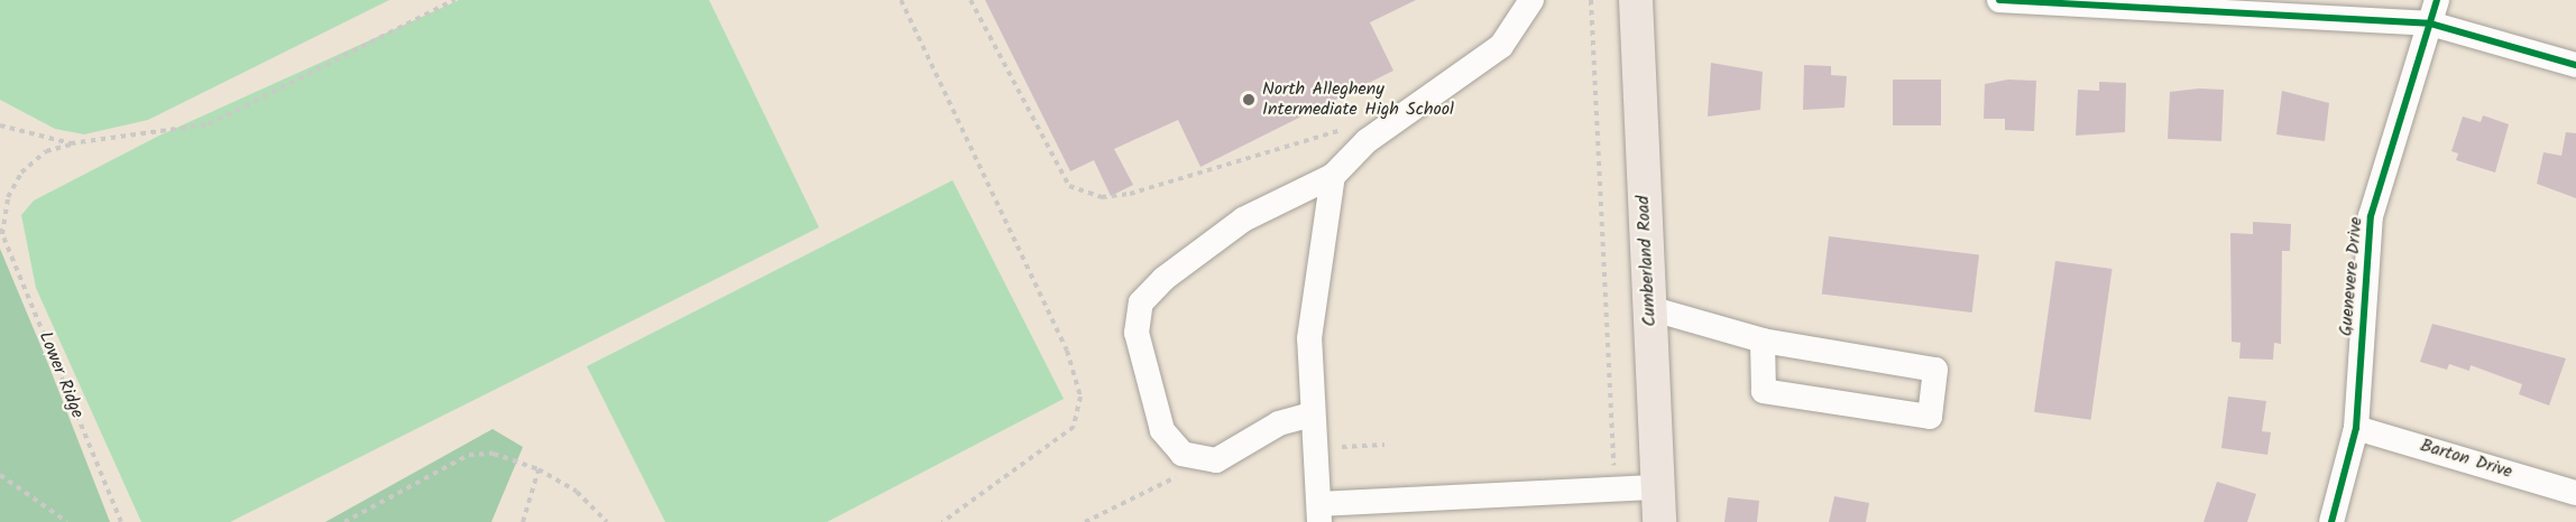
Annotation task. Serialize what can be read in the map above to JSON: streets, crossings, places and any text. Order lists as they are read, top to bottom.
{
  "streets": {
    "main road": ["Cumberland Road"],
    "street": ["Guenevere Drive", "Barton Drive"],
    "path": ["Lower Ridge"]
  },
  "crossings": [
    ["Guenevere Drive", "Barton Drive"]
  ],
  "places": ["North Allegheny Intermediate High School"]
}
